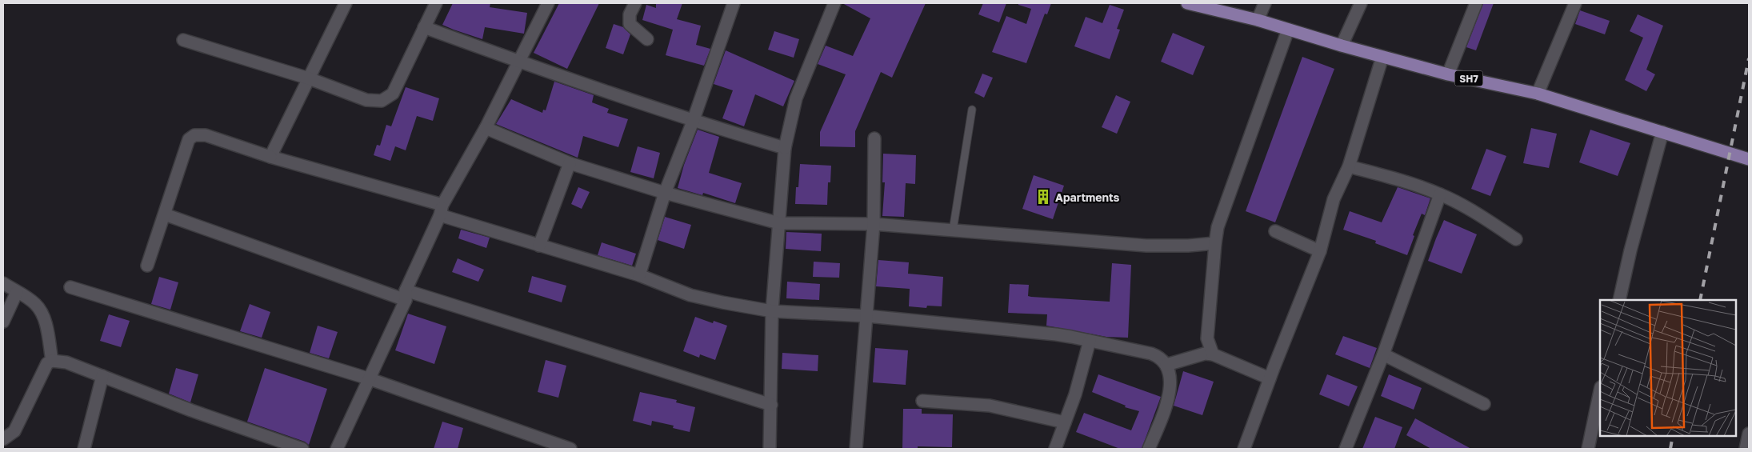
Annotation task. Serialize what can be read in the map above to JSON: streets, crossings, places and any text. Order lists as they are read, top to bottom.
{
  "streets": {
    "main road": ["SH7"]
  },
  "places": {
    "building": ["Apartments"]
  }
}
